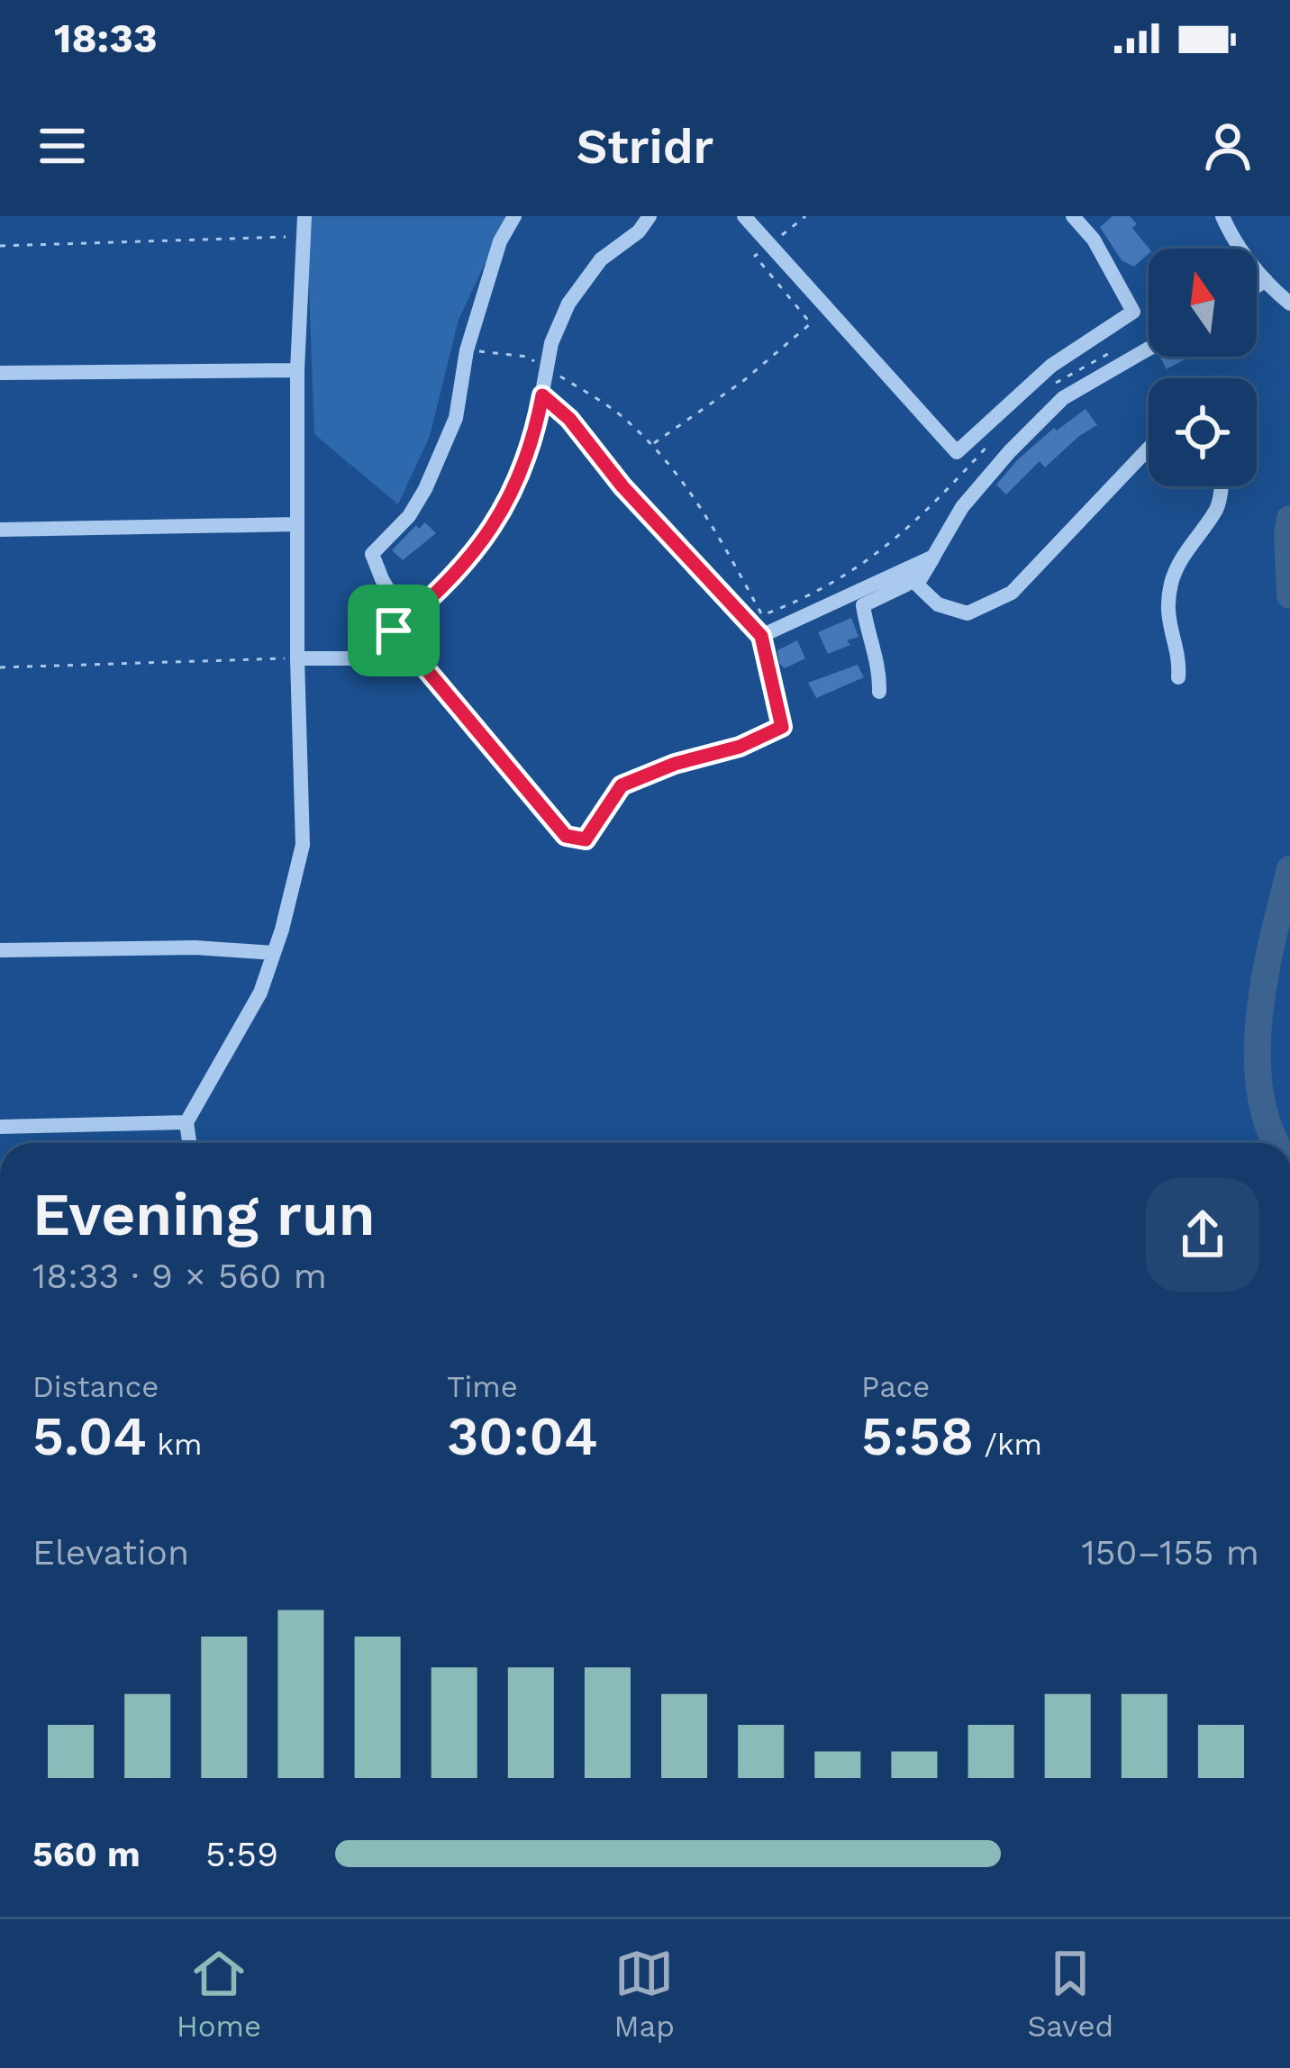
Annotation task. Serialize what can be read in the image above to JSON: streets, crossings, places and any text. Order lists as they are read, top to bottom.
{
  "north": "top",
  "page": {
    "status": "18:33",
    "header": "Stridr",
    "heading": ["Evening run", "18:33 · 9 × 560 m"],
    "stats": [
      ["Distance", "5.04 km"],
      ["Time", "30:04"],
      ["Pace", "5:58 /km"]
    ],
    "chart": ["Elevation", "150–155 m"],
    "list": [
      {
        "name": "560 m",
        "note": "5:59"
      }
    ],
    "tabs": ["Home", "Map", "Saved"]
  }
}
